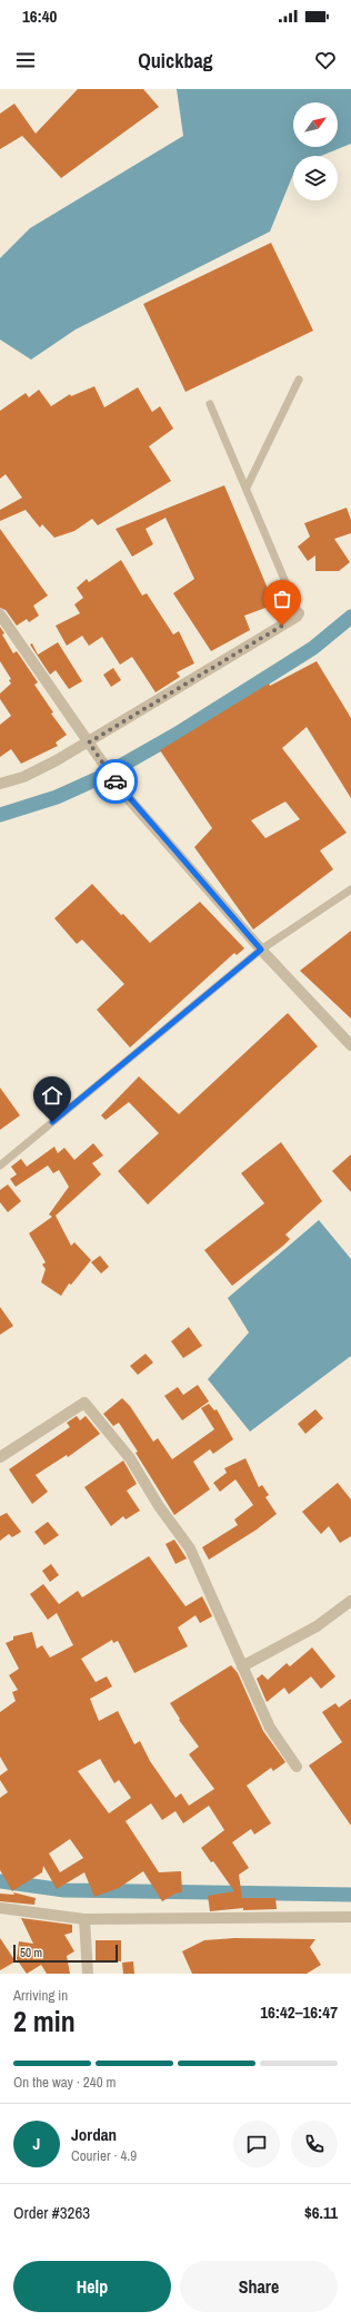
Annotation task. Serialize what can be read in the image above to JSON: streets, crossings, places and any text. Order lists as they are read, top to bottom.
{
  "scale_bar": "50 m",
  "north": "top right",
  "page": {
    "status": "16:40",
    "header": "Quickbag",
    "scale": "50 m",
    "heading": ["2 min", "Arriving in", "16:42–16:47"],
    "panel": [
      "Jordan",
      "Courier · 4.9",
      "Order #3263",
      "$6.11"
    ],
    "bar": "On the way · 240 m",
    "round": "J",
    "buttons": ["Help", "Share"]
  }
}
